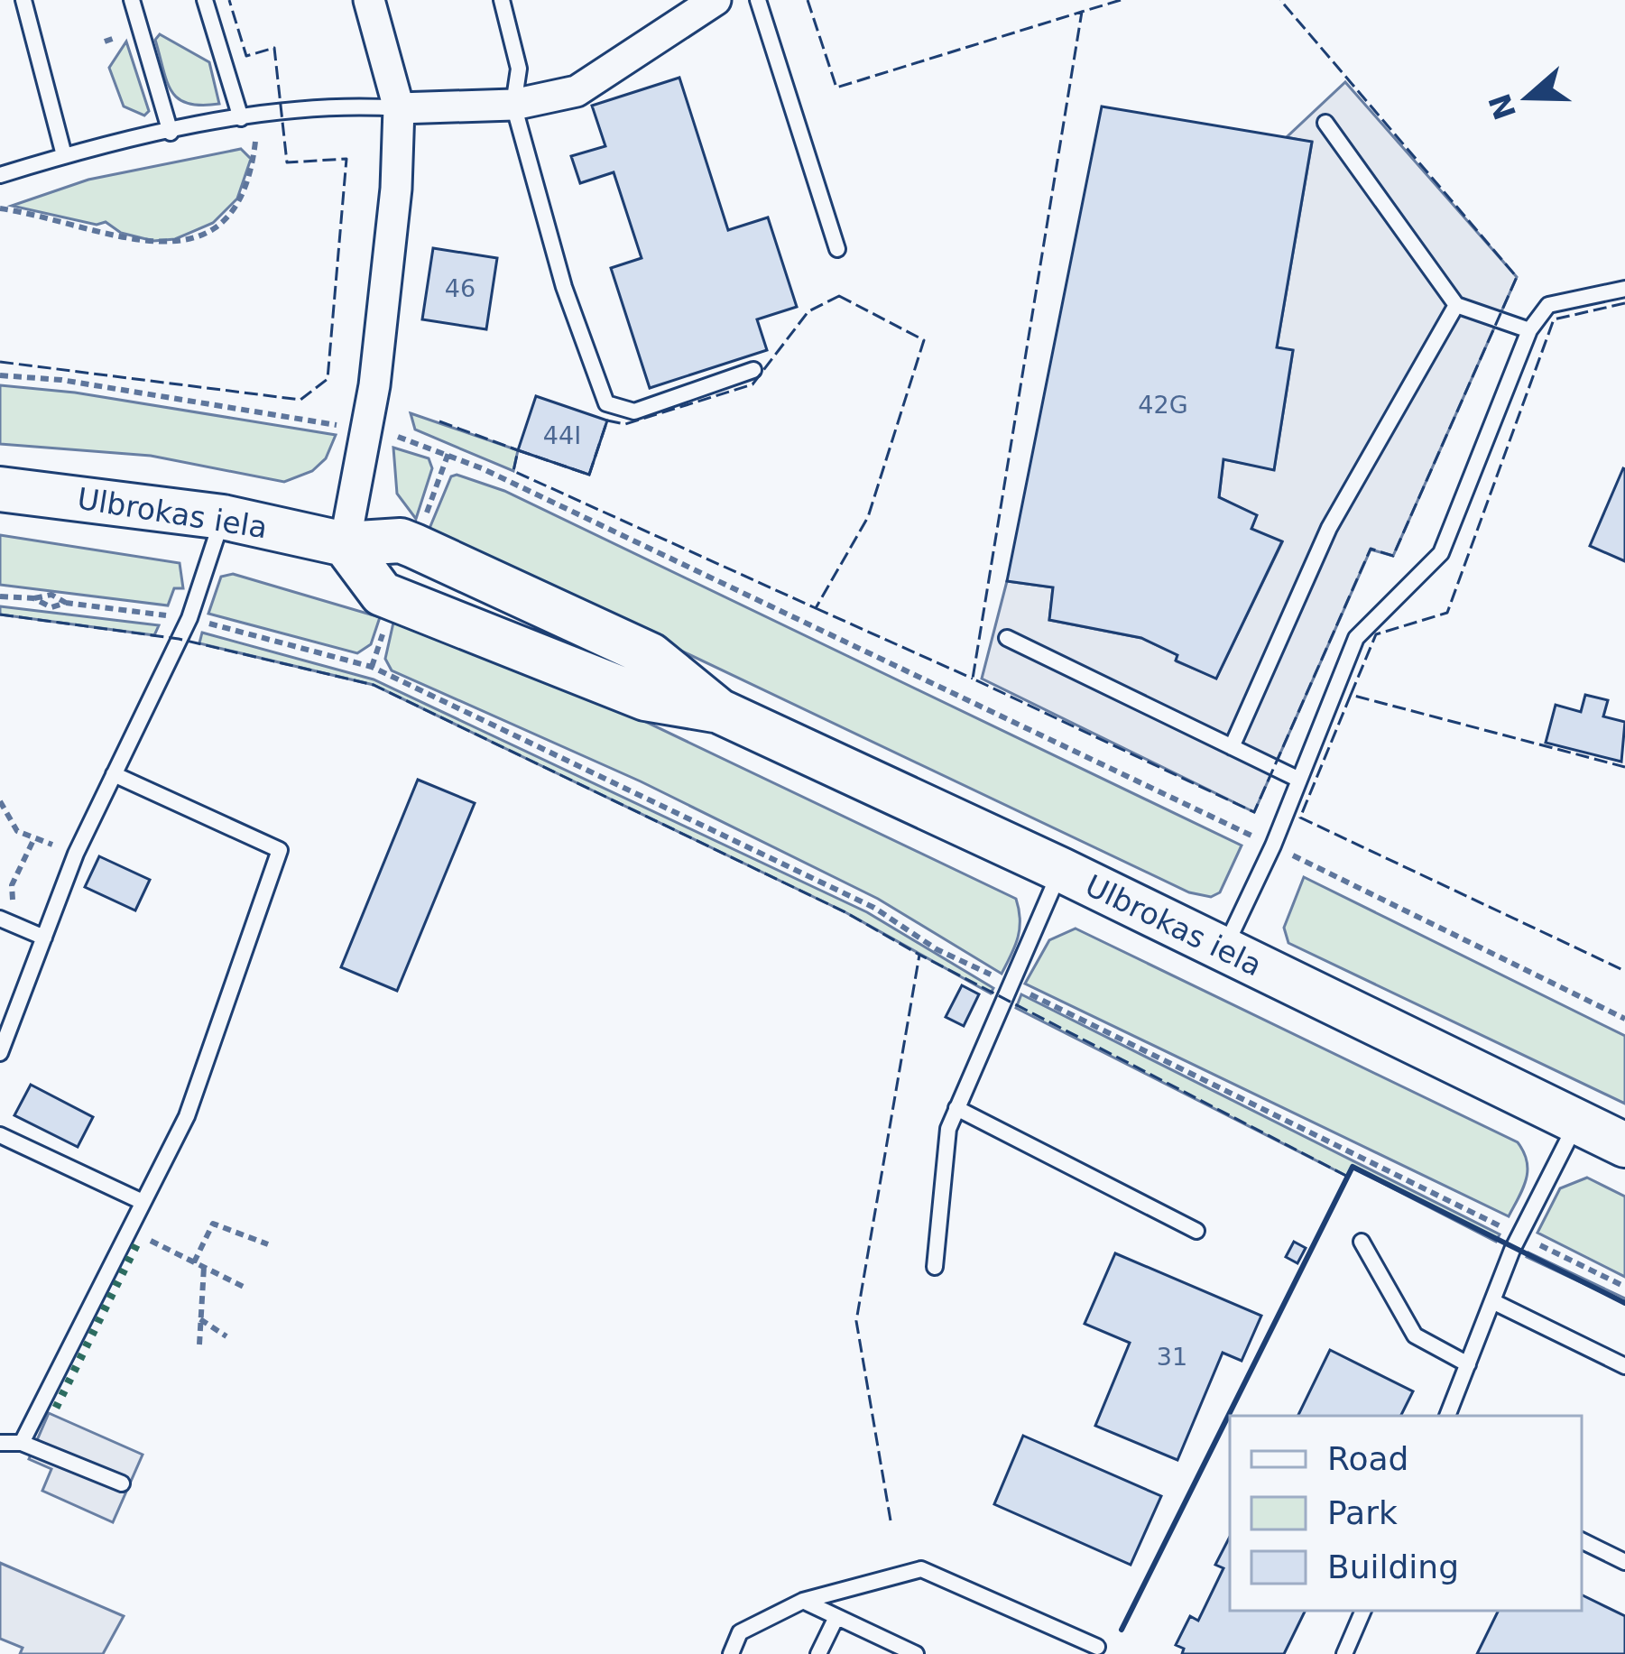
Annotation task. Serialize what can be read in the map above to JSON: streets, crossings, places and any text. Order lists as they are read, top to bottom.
{
  "streets": {
    "main road": ["Ulbrokas iela"]
  },
  "house_numbers": [
    "46",
    "42G",
    "44I",
    "31"
  ],
  "legend": ["Road", "Park", "Building"],
  "north": "left"
}
